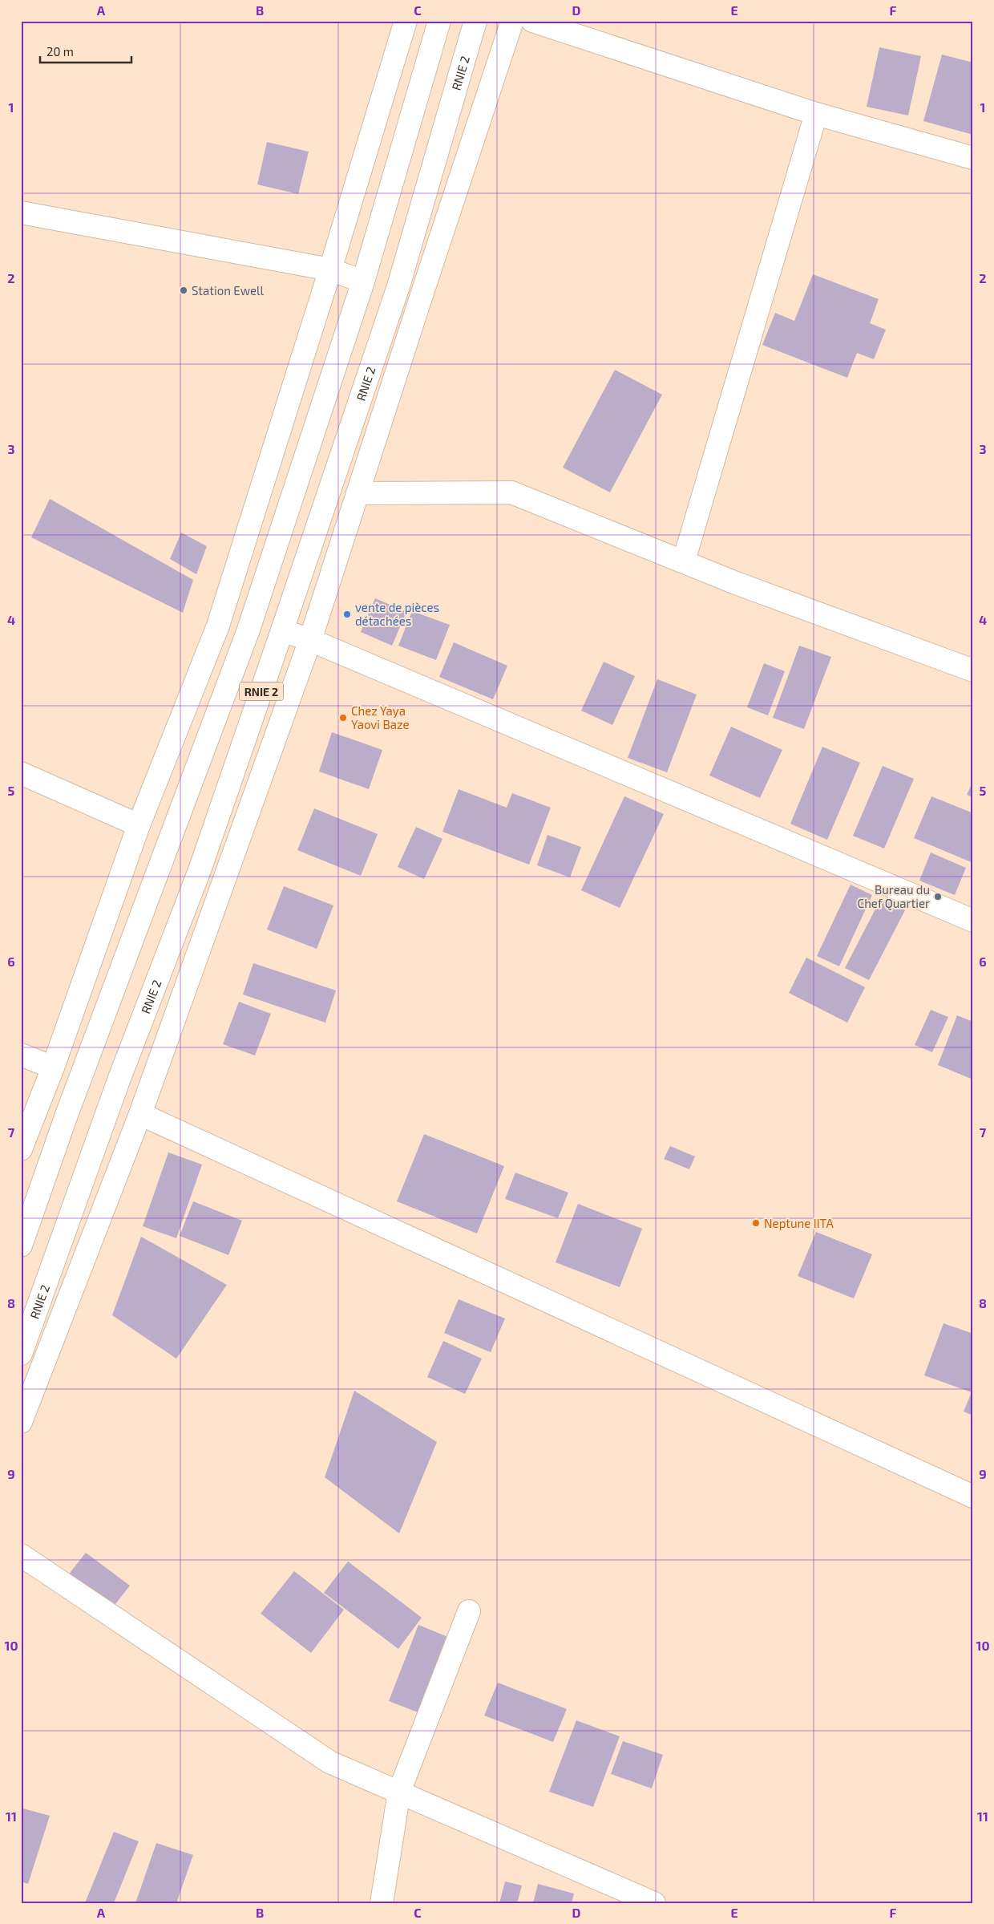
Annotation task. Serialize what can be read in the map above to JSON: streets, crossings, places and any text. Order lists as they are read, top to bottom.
{
  "streets": {
    "main road": ["RNIE 2"]
  },
  "places": [
    "Station Ewell",
    "vente de pièces détachées",
    "Chez Yaya Yaovi Baze",
    "Bureau du Chef Quartier",
    "Neptune IITA"
  ],
  "scale_bar": "20 m",
  "grid": {
    "columns": [
      "A",
      "B",
      "C",
      "D",
      "E",
      "F"
    ],
    "rows": [
      "1",
      "2",
      "3",
      "4",
      "5",
      "6",
      "7",
      "8",
      "9",
      "10",
      "11"
    ]
  }
}
